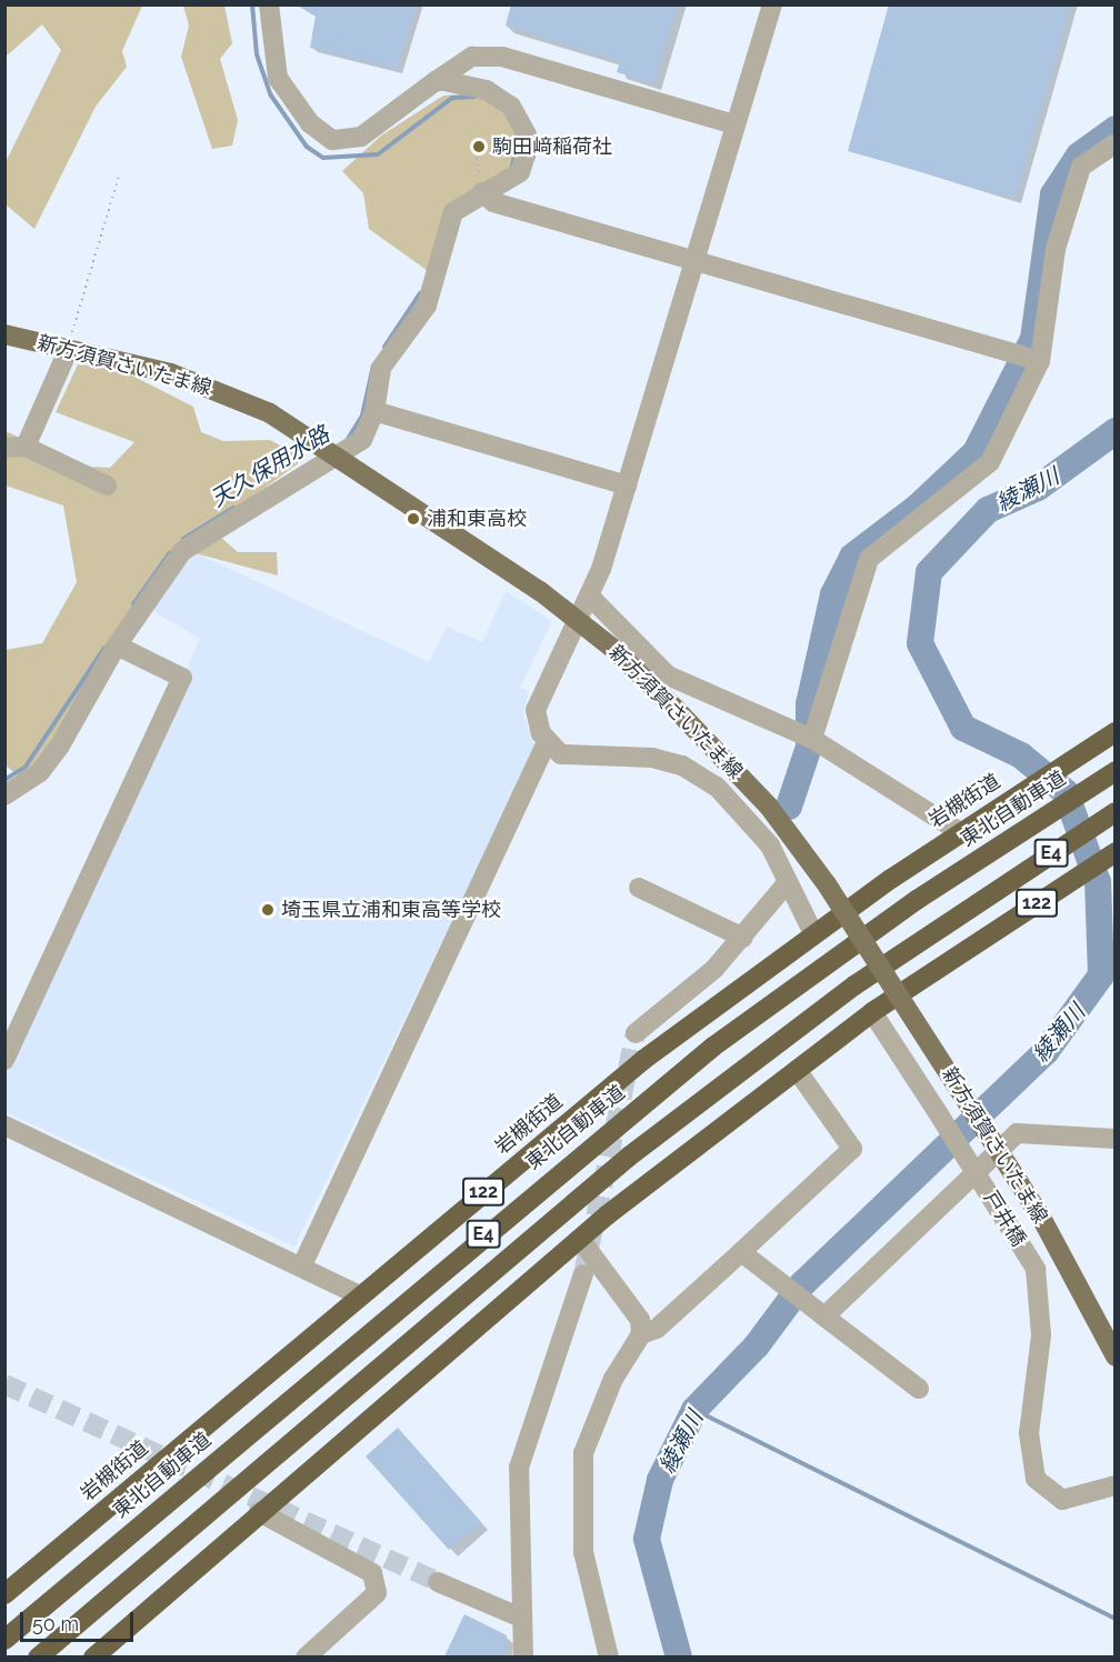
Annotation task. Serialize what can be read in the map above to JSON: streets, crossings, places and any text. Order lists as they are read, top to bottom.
{
  "streets": {
    "highway": [
      "岩槻街道",
      "東北自動車道",
      "E4",
      "122"
    ],
    "main road": ["新方須賀さいたま線"],
    "street": ["戸井橋"]
  },
  "crossings": [
    ["122", "戸井橋"]
  ],
  "water": ["天久保用水路", "綾瀬川"],
  "places": ["駒田﨑稲荷社", "浦和東高校", "埼玉県立浦和東高等学校"],
  "scale_bar": "50 m"
}
